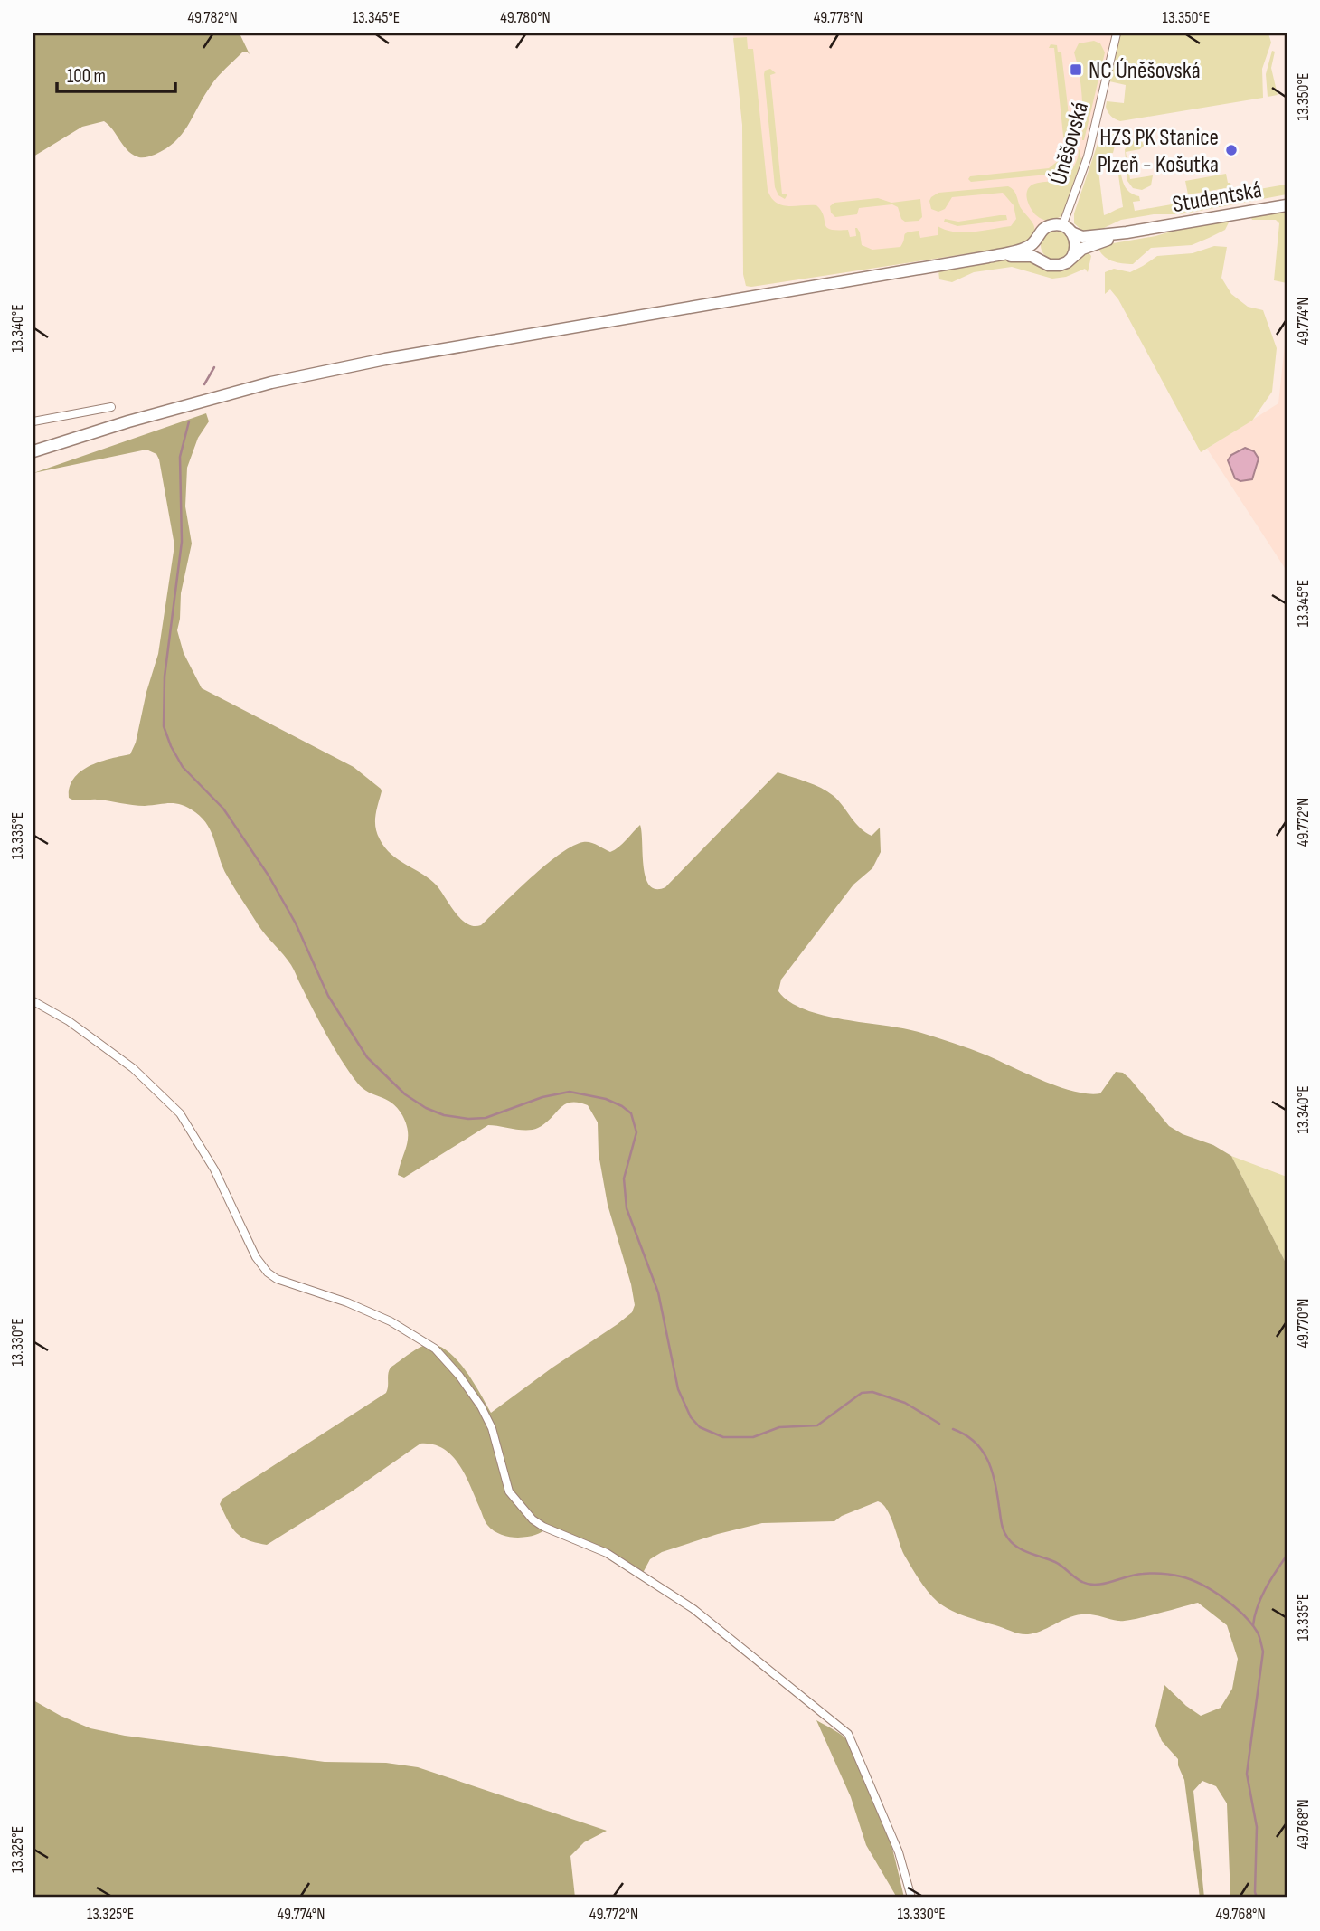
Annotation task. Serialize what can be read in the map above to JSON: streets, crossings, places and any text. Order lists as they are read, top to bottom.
{
  "streets": {
    "main road": ["Studentská"],
    "street": ["Úněšovská"]
  },
  "places": {
    "transit": ["NC Úněšovská"],
    "other": ["HZS PK Stanice Plzeň - Košutka"]
  },
  "scale_bar": "100 m",
  "coordinates": [
    "49.782°N",
    "13.345°E",
    "49.780°N",
    "49.778°N",
    "13.350°E",
    "49.774°N",
    "13.340°E",
    "49.772°N",
    "13.335°E",
    "49.770°N",
    "13.330°E",
    "49.768°N",
    "13.325°E"
  ]
}
